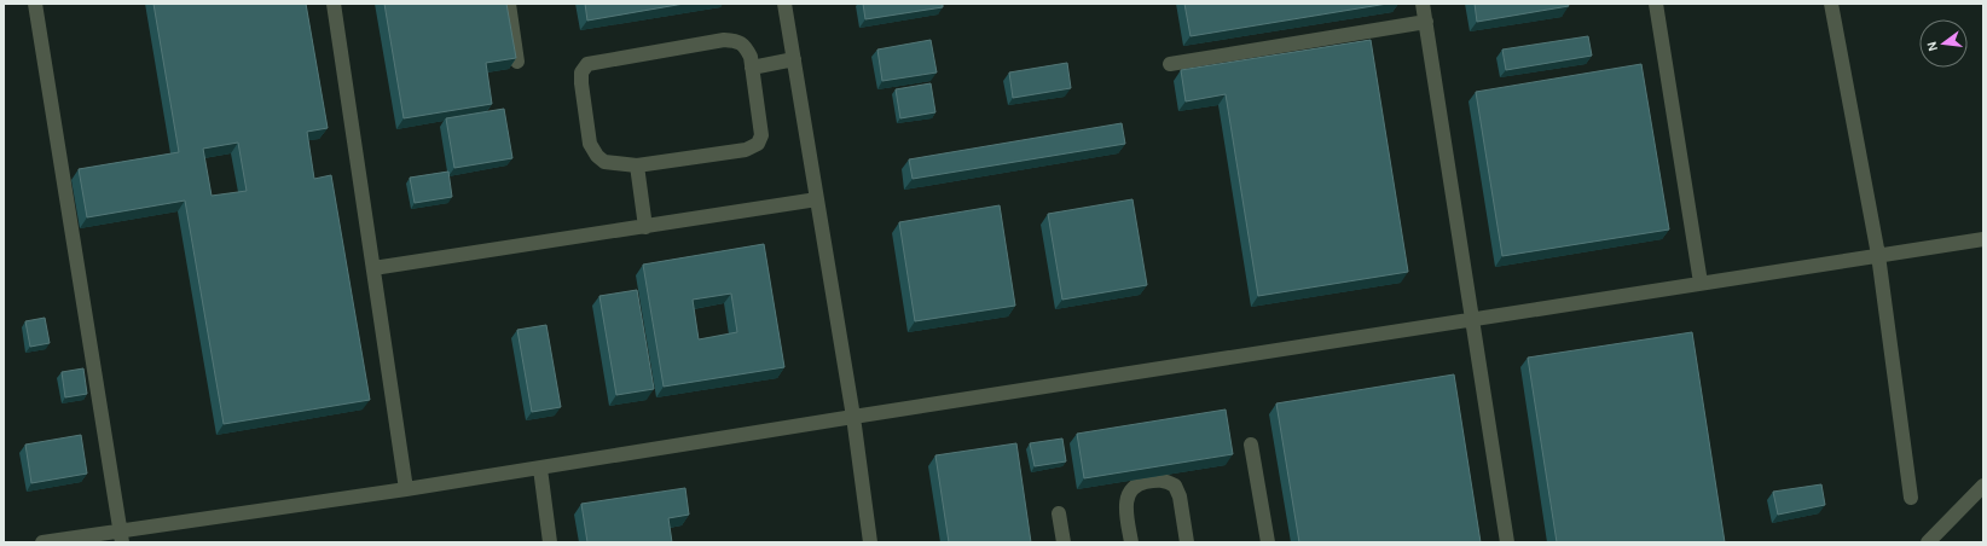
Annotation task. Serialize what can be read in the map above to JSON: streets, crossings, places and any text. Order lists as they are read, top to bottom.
{
  "north": "left"
}
